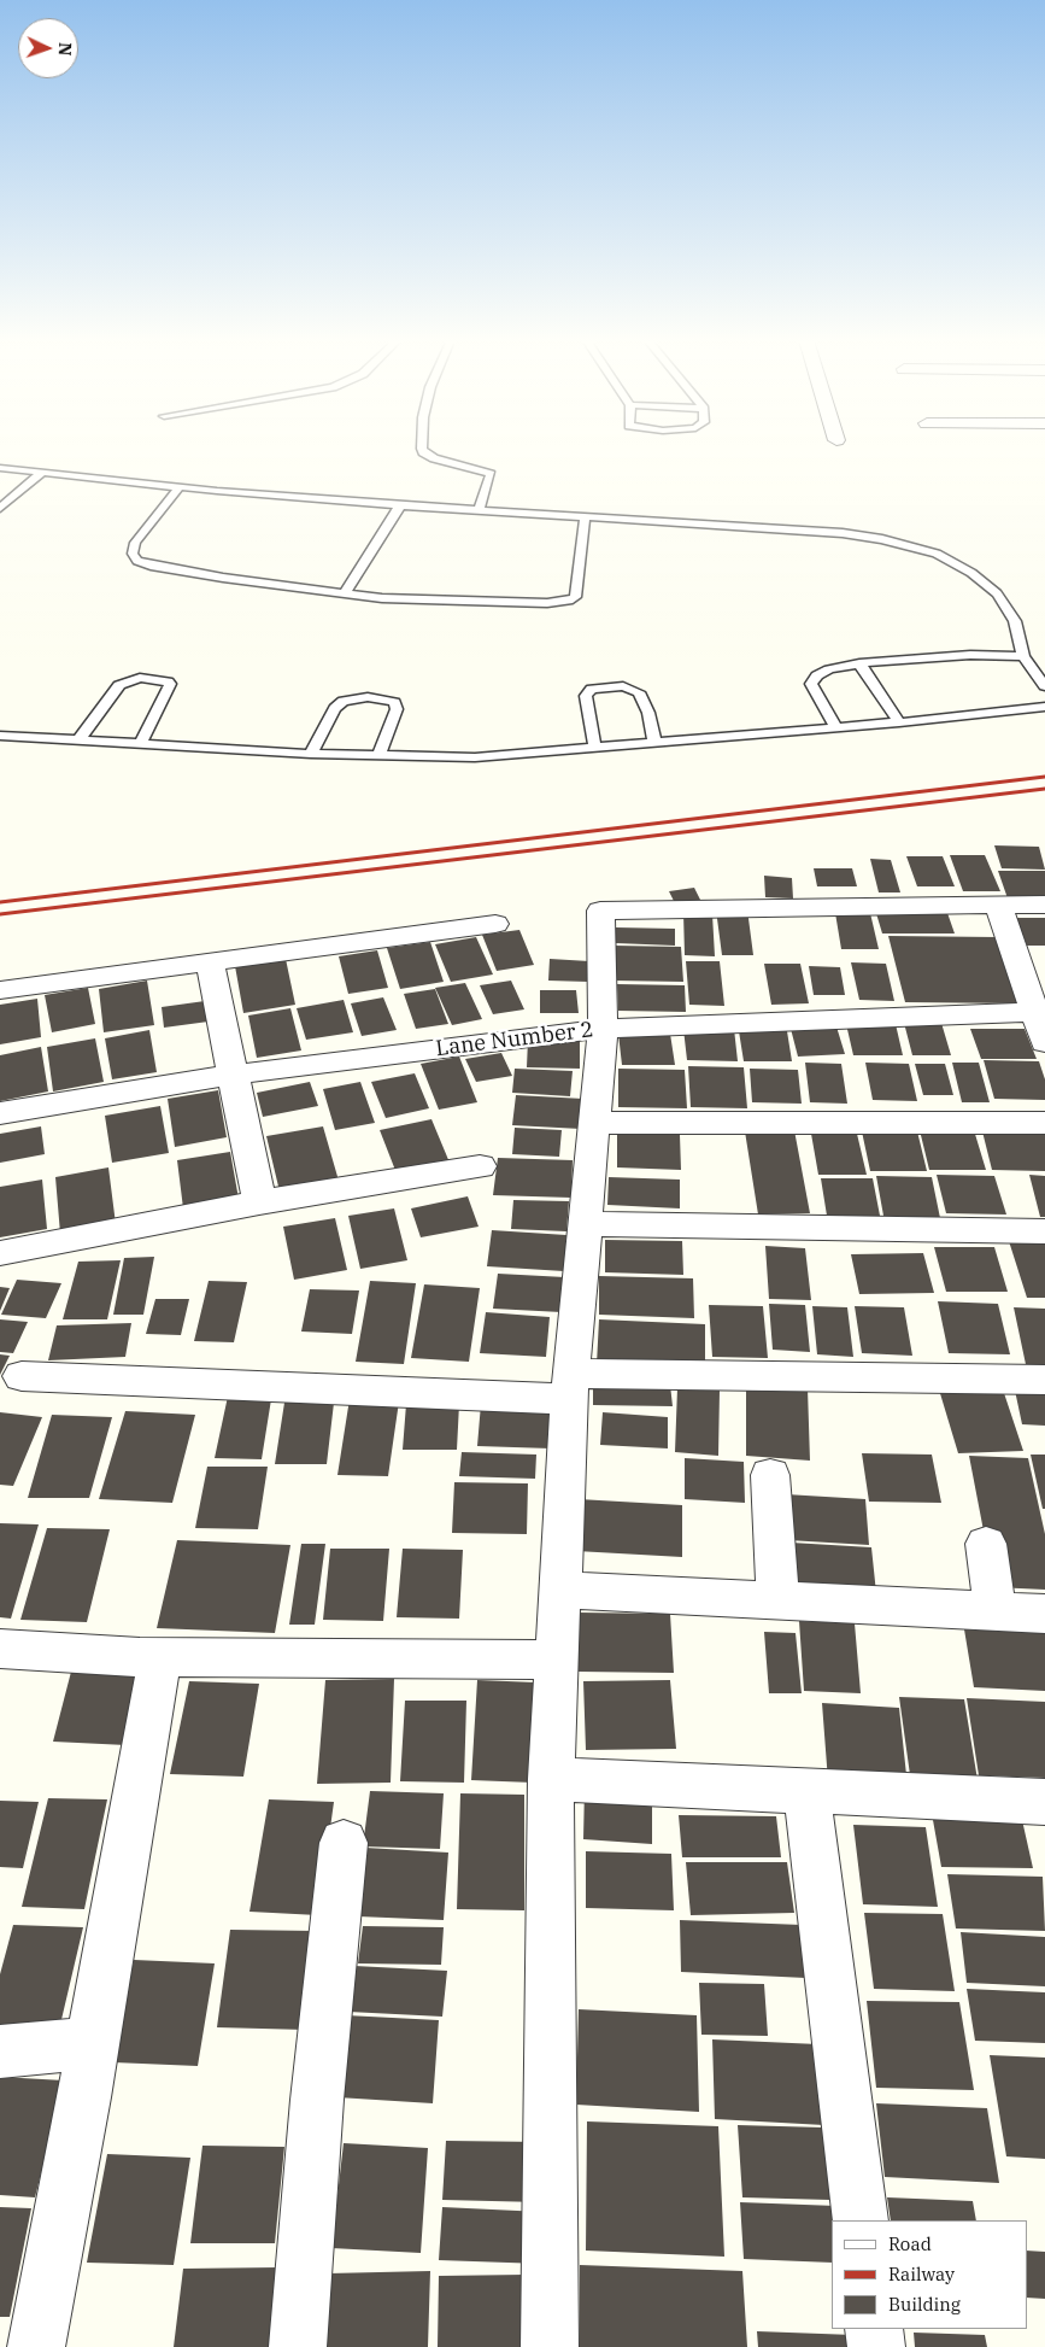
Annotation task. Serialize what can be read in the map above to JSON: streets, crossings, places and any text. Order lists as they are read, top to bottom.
{
  "streets": {
    "street": ["Lane Number 2"]
  },
  "legend": ["Road", "Railway", "Building"],
  "north": "right"
}
